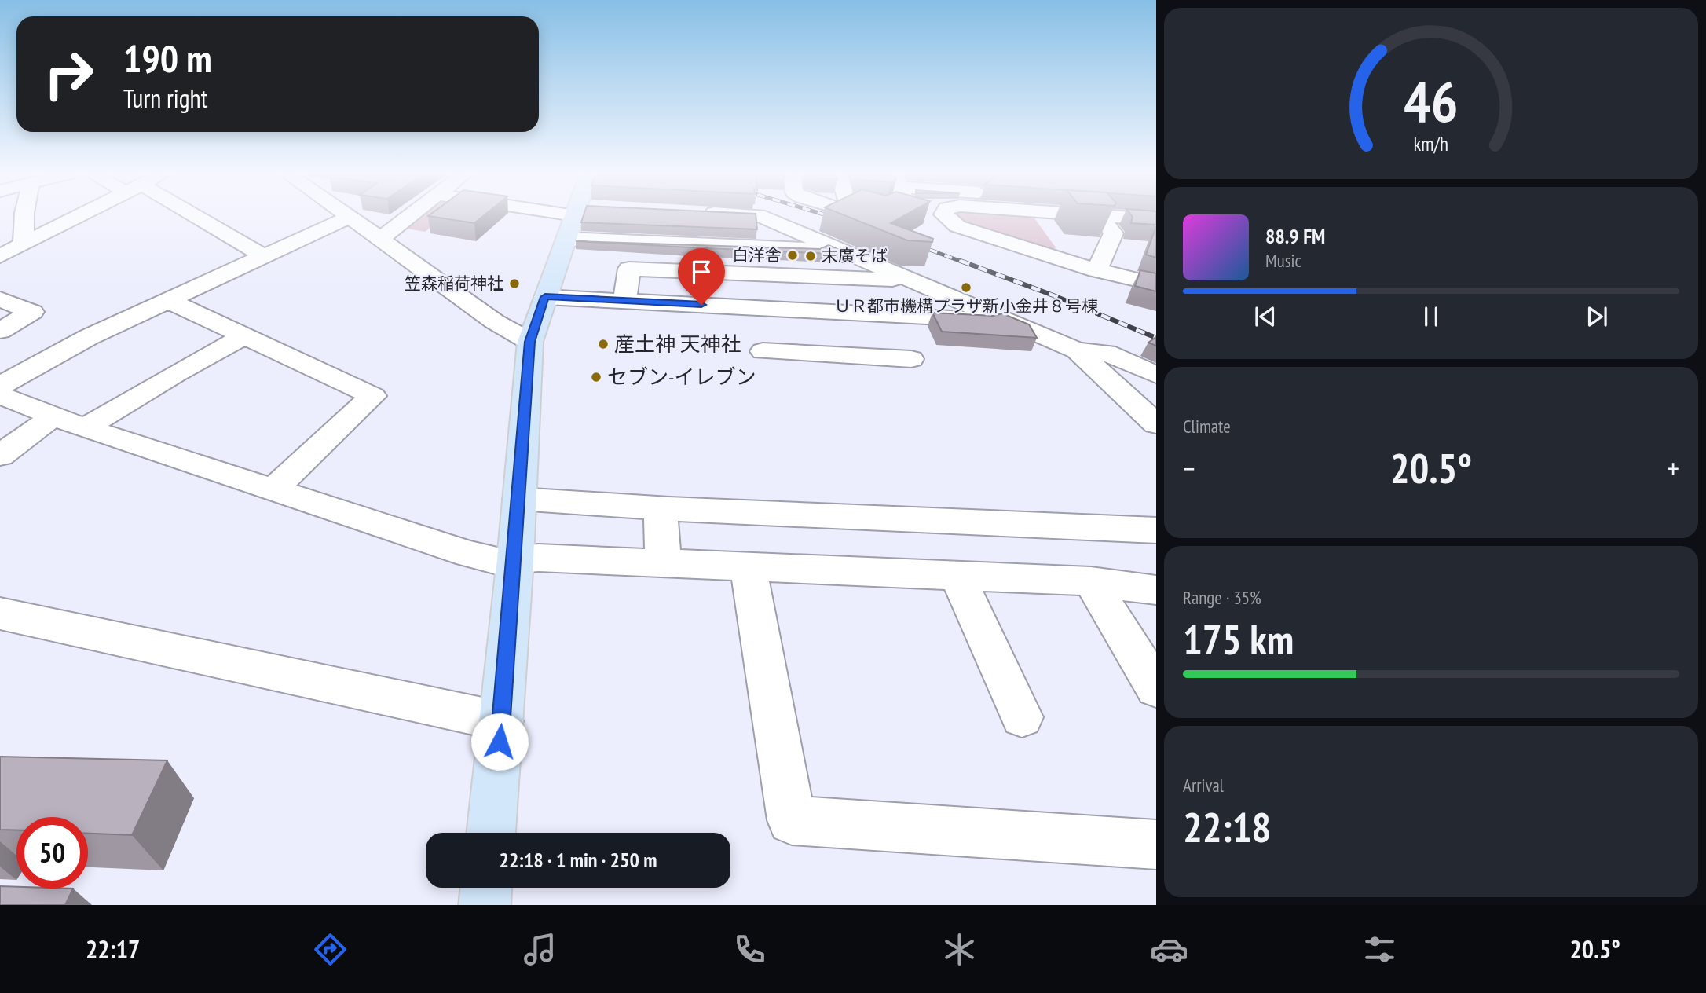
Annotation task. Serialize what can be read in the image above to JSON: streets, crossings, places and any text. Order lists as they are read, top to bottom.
{
  "places": [
    "白洋舎",
    "末廣そば",
    "笠森稲荷神社",
    "ＵＲ都市機構プラザ新小金井８号棟",
    "産土神 天神社",
    "セブン-イレブン"
  ],
  "page": {
    "turn": ["190 m", "Turn right"],
    "song": ["88.9 FM", "Music"],
    "tile": [
      "Climate",
      ["Range · 35%", "175 km"],
      ["Arrival", "22:18"]
    ],
    "heat": ["−", "20.5°", "+"],
    "limit": "50",
    "trip": "22:18 · 1 min · 250 m",
    "tabs": ["22:17", "20.5°"],
    "gauge": ["46", "km/h"]
  }
}
